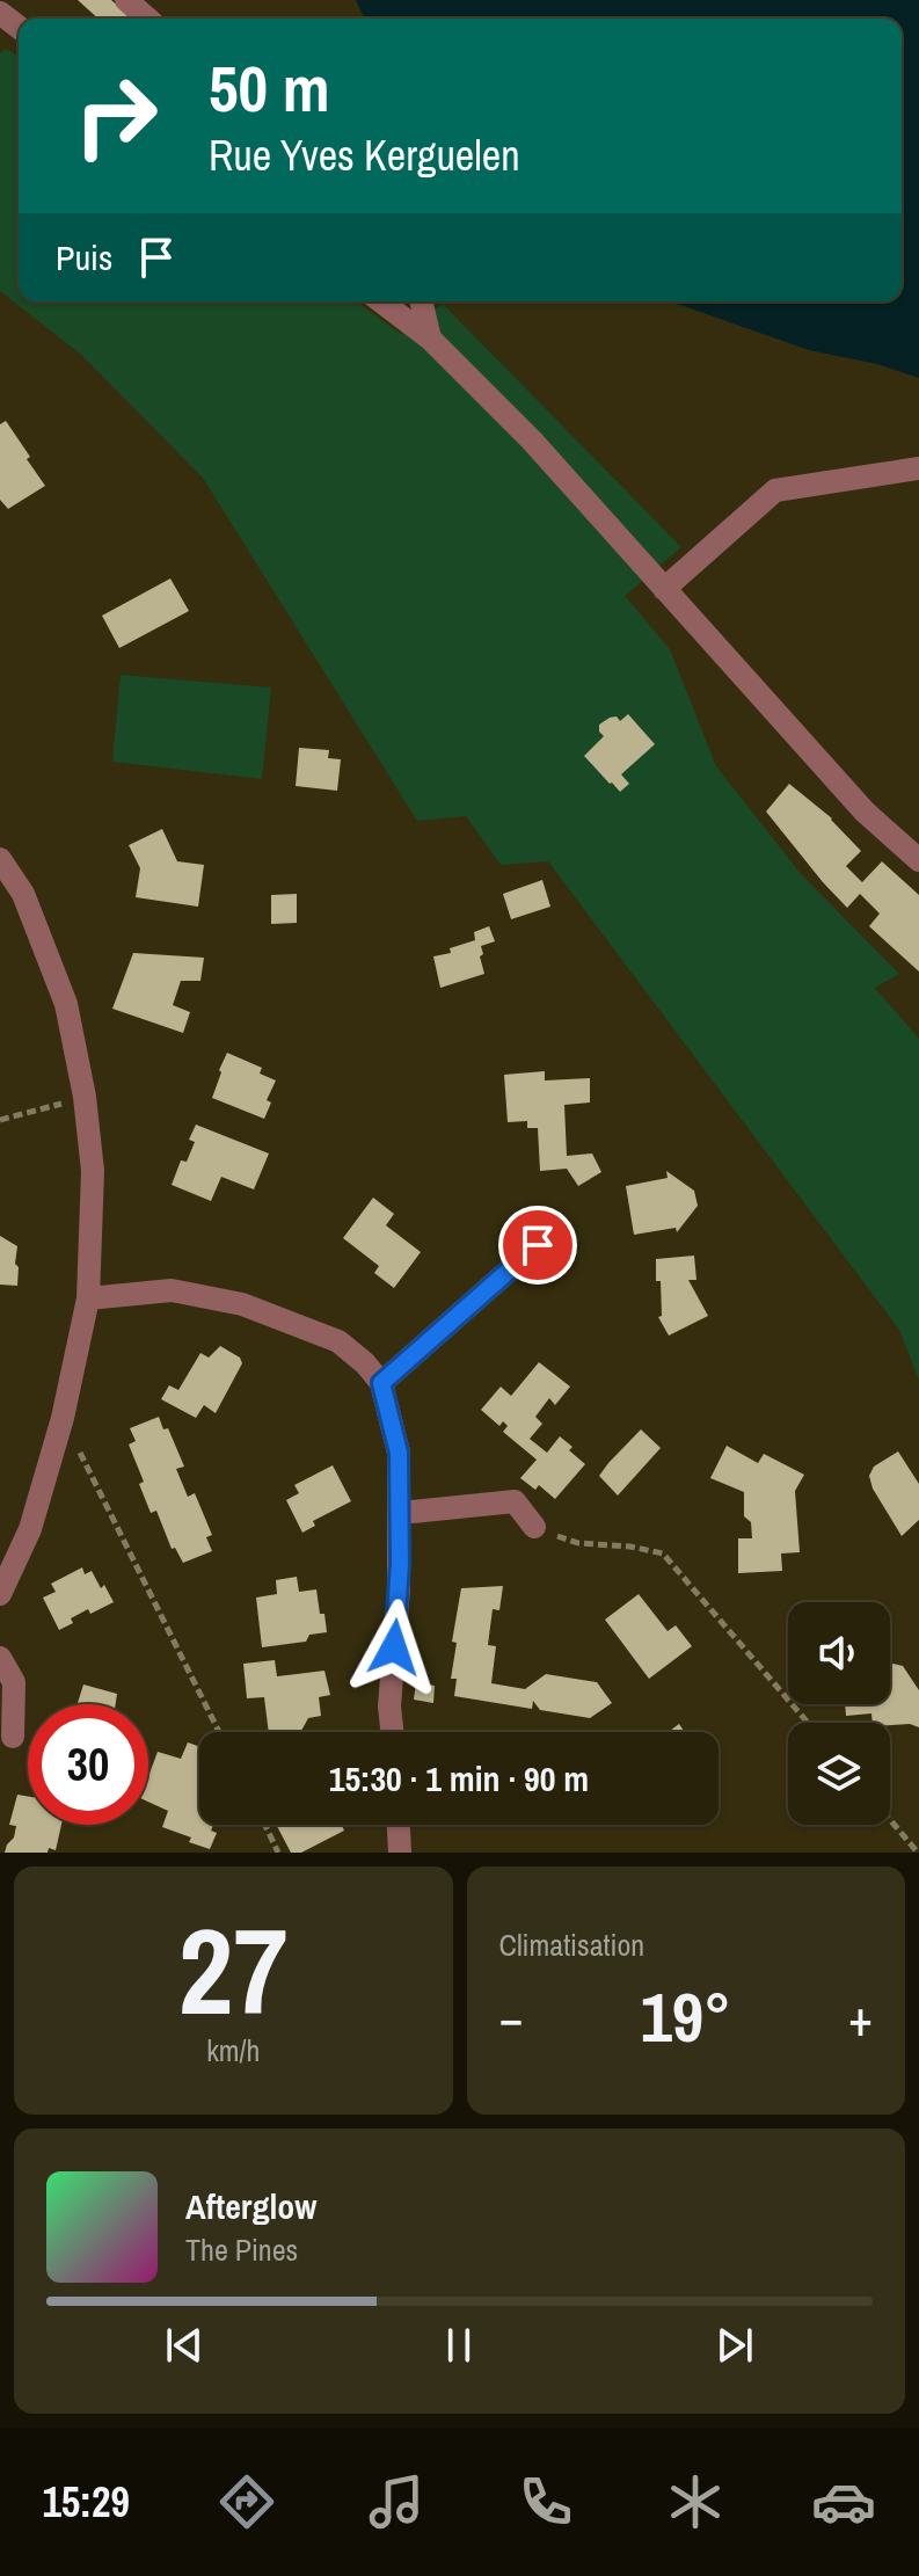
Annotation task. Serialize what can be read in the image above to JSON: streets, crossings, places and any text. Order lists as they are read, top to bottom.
{
  "page": {
    "turn": ["50 m", "Rue Yves Kerguelen"],
    "then": "Puis",
    "limit": "30",
    "trip": "15:30 · 1 min · 90 m",
    "tile": [
      ["27", "km/h"],
      "Climatisation"
    ],
    "heat": ["−", "19°", "+"],
    "song": ["Afterglow", "The Pines"],
    "tabs": "15:29"
  }
}
